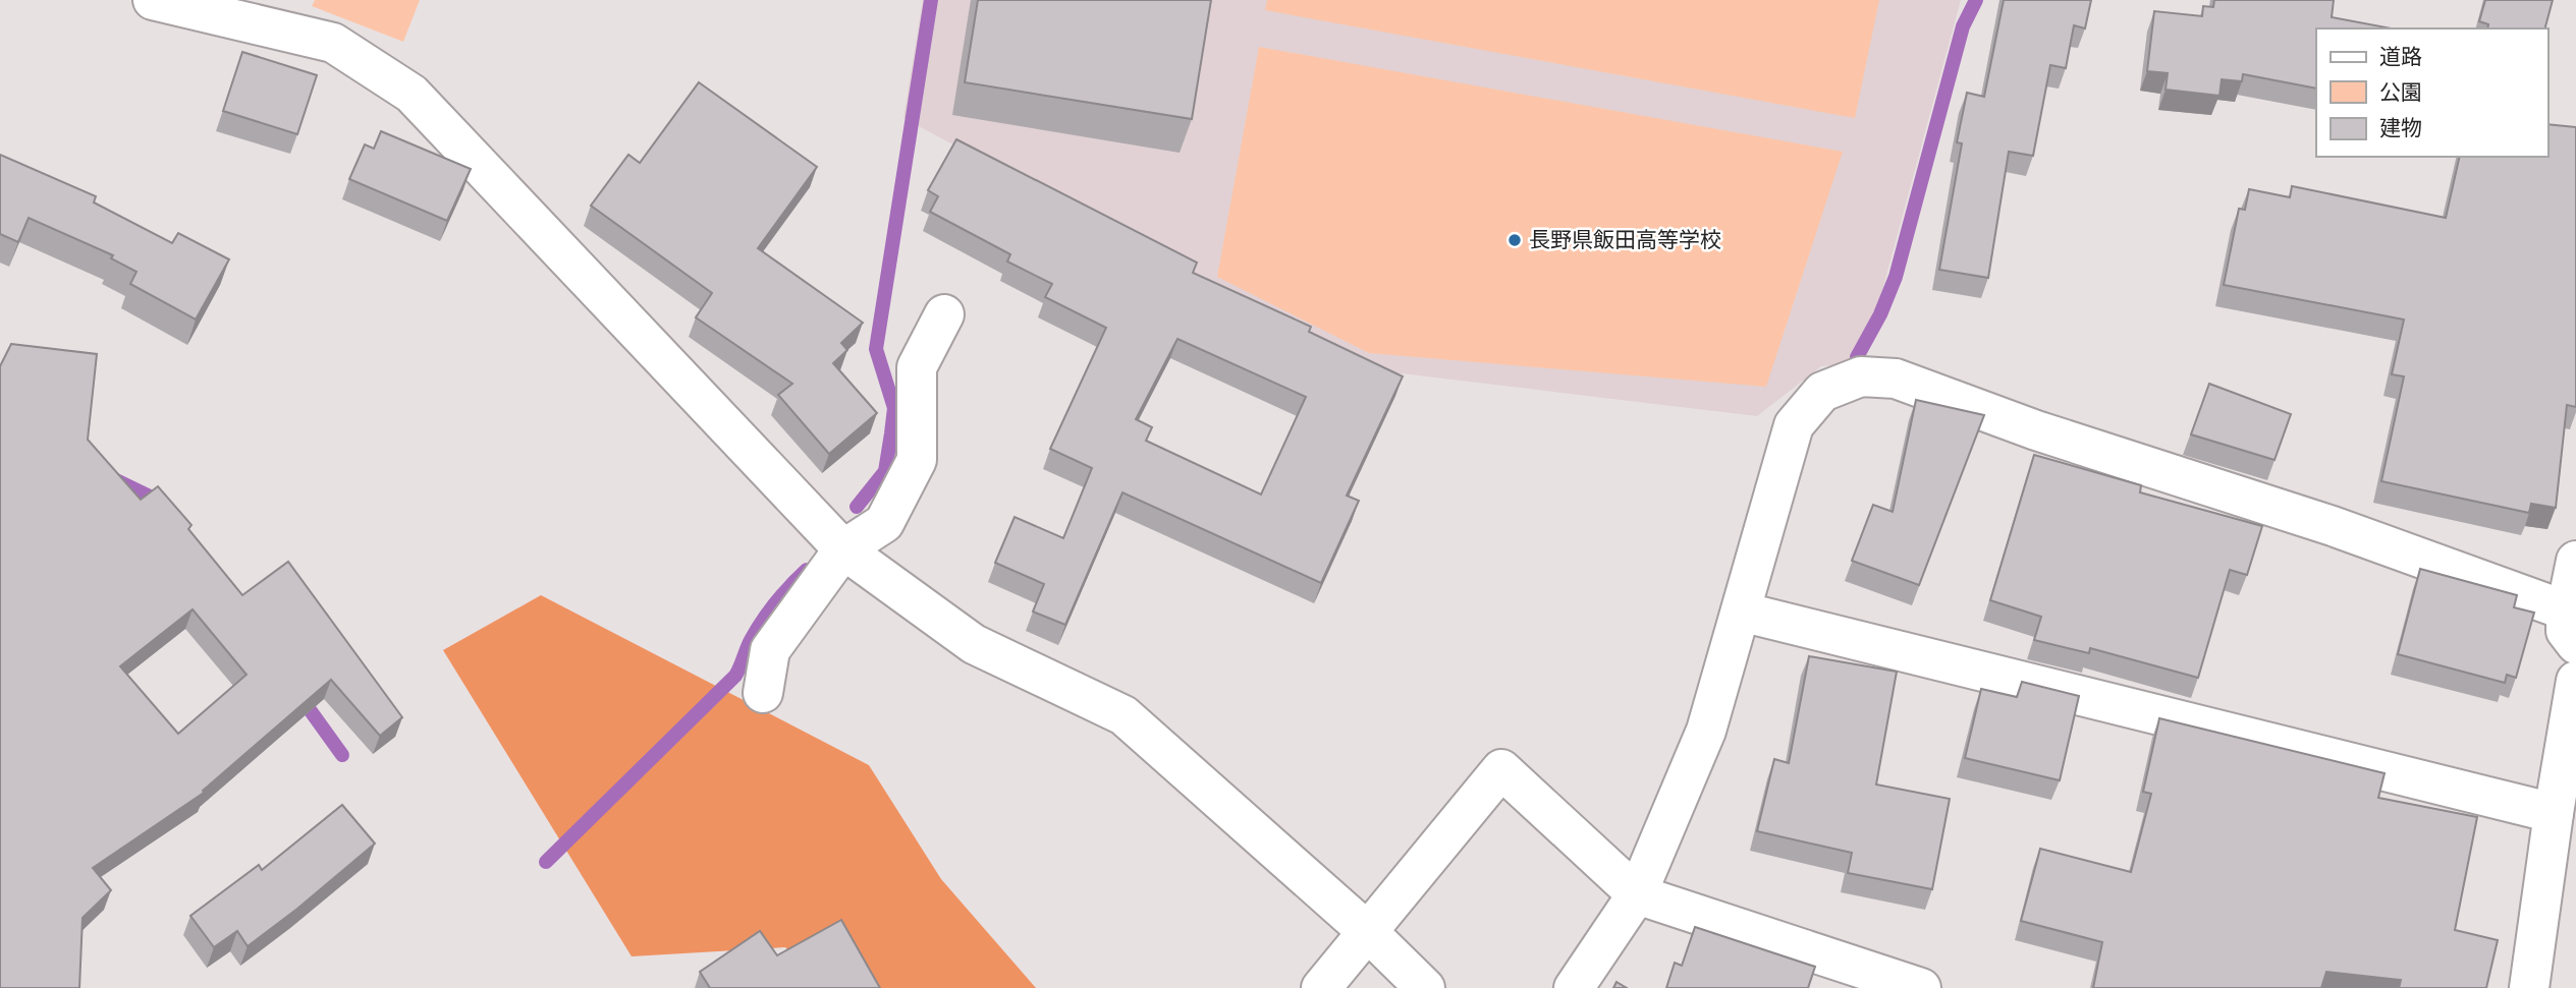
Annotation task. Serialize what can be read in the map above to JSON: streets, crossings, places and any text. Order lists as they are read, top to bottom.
{
  "places": ["長野県飯田高等学校"],
  "legend": ["道路", "公園", "建物"]
}
